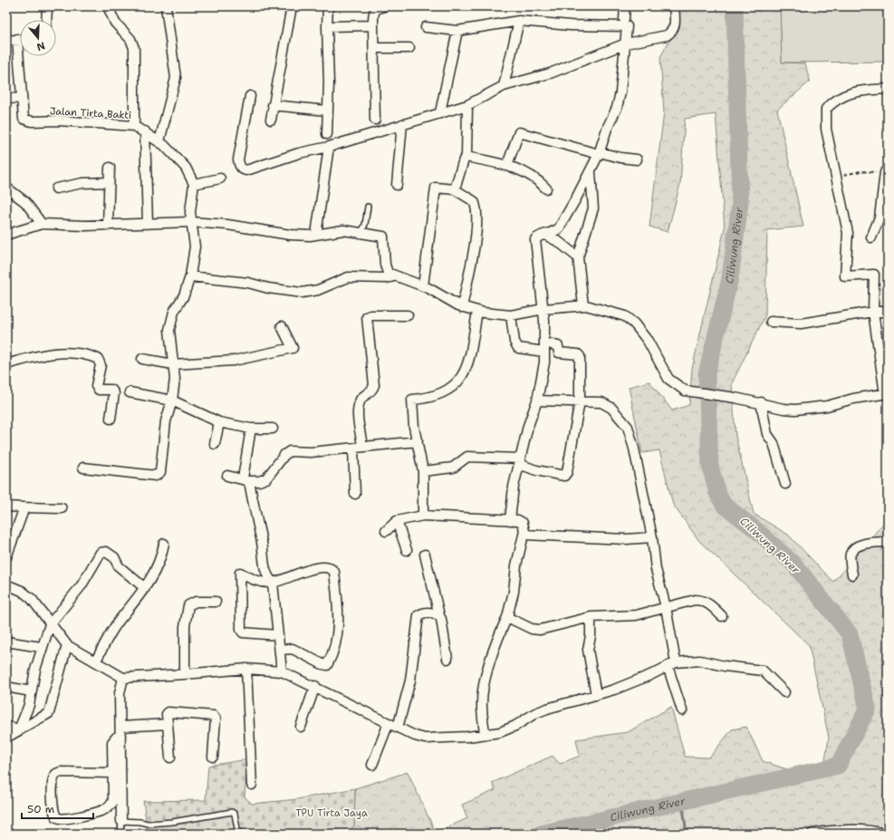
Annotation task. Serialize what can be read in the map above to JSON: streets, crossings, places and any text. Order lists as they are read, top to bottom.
{
  "streets": {
    "street": ["Jalan Tirta Bakti"]
  },
  "water": ["Ciliwung River"],
  "parks": ["TPU Tirta Jaya"],
  "scale_bar": "50 m",
  "north": "bottom"
}
